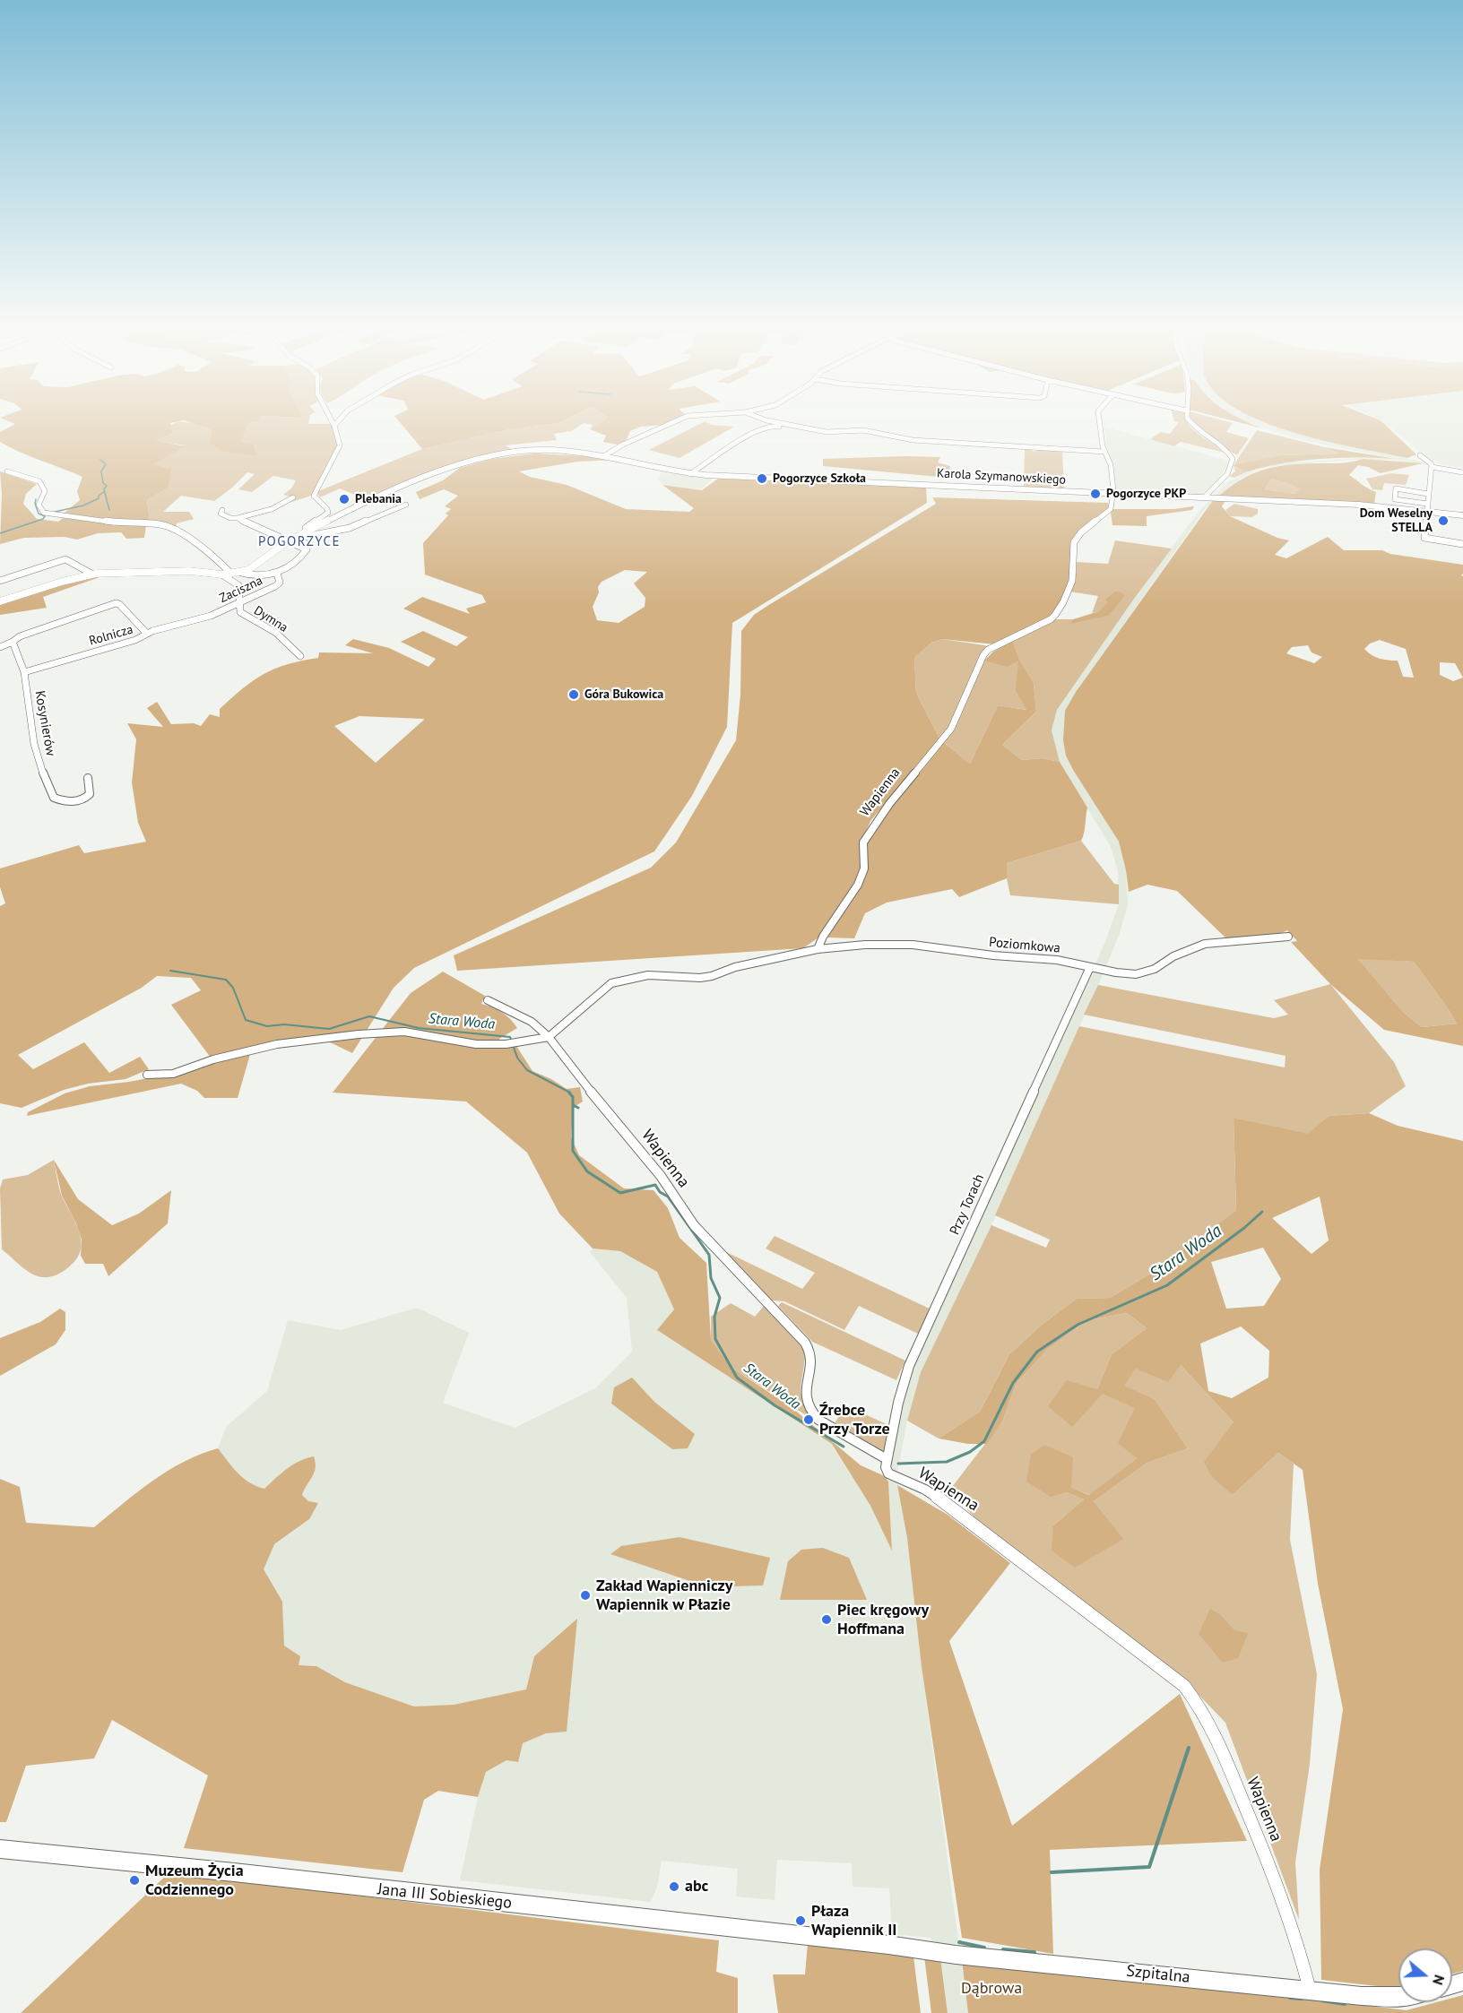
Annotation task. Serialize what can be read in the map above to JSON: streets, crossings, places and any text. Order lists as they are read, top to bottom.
{
  "streets": {
    "main road": ["Jana III Sobieskiego", "Szpitalna"],
    "street": [
      "Karola Szymanowskiego",
      "Zaciszna",
      "Dymna",
      "Rolnicza",
      "Kosynierów",
      "Wapienna",
      "Poziomkowa",
      "Przy Torach"
    ]
  },
  "crossings": [
    ["Karola Szymanowskiego", "Zaciszna"],
    ["Karola Szymanowskiego", "Dymna"],
    ["Karola Szymanowskiego", "Wapienna"],
    ["Zaciszna", "Dymna"],
    ["Zaciszna", "Rolnicza"],
    ["Rolnicza", "Kosynierów"],
    ["Wapienna", "Poziomkowa"],
    ["Wapienna", "Przy Torach"],
    ["Wapienna", "Szpitalna"],
    ["Poziomkowa", "Przy Torach"],
    ["Jana III Sobieskiego", "Szpitalna"]
  ],
  "districts": ["POGORZYCE"],
  "water": ["Stara Woda"],
  "parks": ["Dąbrowa"],
  "places": [
    "Pogorzyce Szkoła",
    "Pogorzyce PKP",
    "Plebania",
    "Dom Weselny STELLA",
    "Góra Bukowica",
    "Źrebce Przy Torze",
    "Zakład Wapienniczy Wapiennik w Płazie",
    "Piec kręgowy Hoffmana",
    "Muzeum Życia Codziennego",
    "abc",
    "Płaza Wapiennik II"
  ],
  "north": "right"
}
